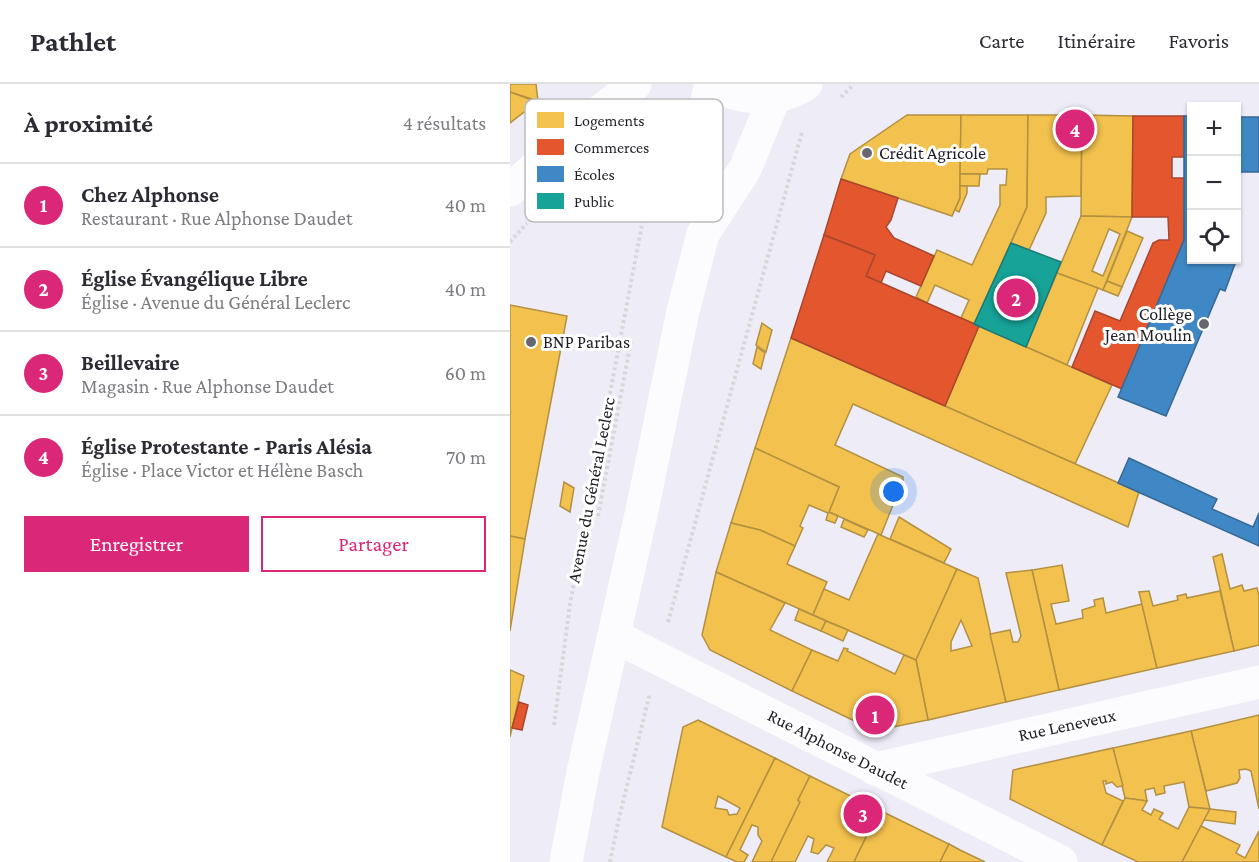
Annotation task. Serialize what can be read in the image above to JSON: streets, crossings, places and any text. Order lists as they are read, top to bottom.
{
  "streets": {
    "main road": ["Rue Leneveux", "Rue Alphonse Daudet"],
    "path": ["Avenue du Général Leclerc"]
  },
  "crossings": [
    ["Rue Leneveux", "Rue Alphonse Daudet"]
  ],
  "places": ["Crédit Agricole", "Collège Jean Moulin", "BNP Paribas"],
  "legend": [
    "Logements",
    "Commerces",
    "Écoles",
    "Public"
  ],
  "page": {
    "header": "Pathlet",
    "nav": ["Carte", "Itinéraire", "Favoris"],
    "heading": ["À proximité", "4 résultats"],
    "map_buttons": ["+", "−"],
    "pins": [
      "4",
      "2",
      "1",
      "3"
    ],
    "list": [
      {
        "mark": "1",
        "name": "Chez Alphonse",
        "note": "Restaurant · Rue Alphonse Daudet",
        "value": "40 m"
      },
      {
        "mark": "2",
        "name": "Église Évangélique Libre",
        "note": "Église · Avenue du Général Leclerc",
        "value": "40 m"
      },
      {
        "mark": "3",
        "name": "Beillevaire",
        "note": "Magasin · Rue Alphonse Daudet",
        "value": "60 m"
      },
      {
        "mark": "4",
        "name": "Église Protestante - Paris Alésia",
        "note": "Église · Place Victor et Hélène Basch",
        "value": "70 m"
      }
    ],
    "buttons": ["Enregistrer", "Partager"]
  }
}
